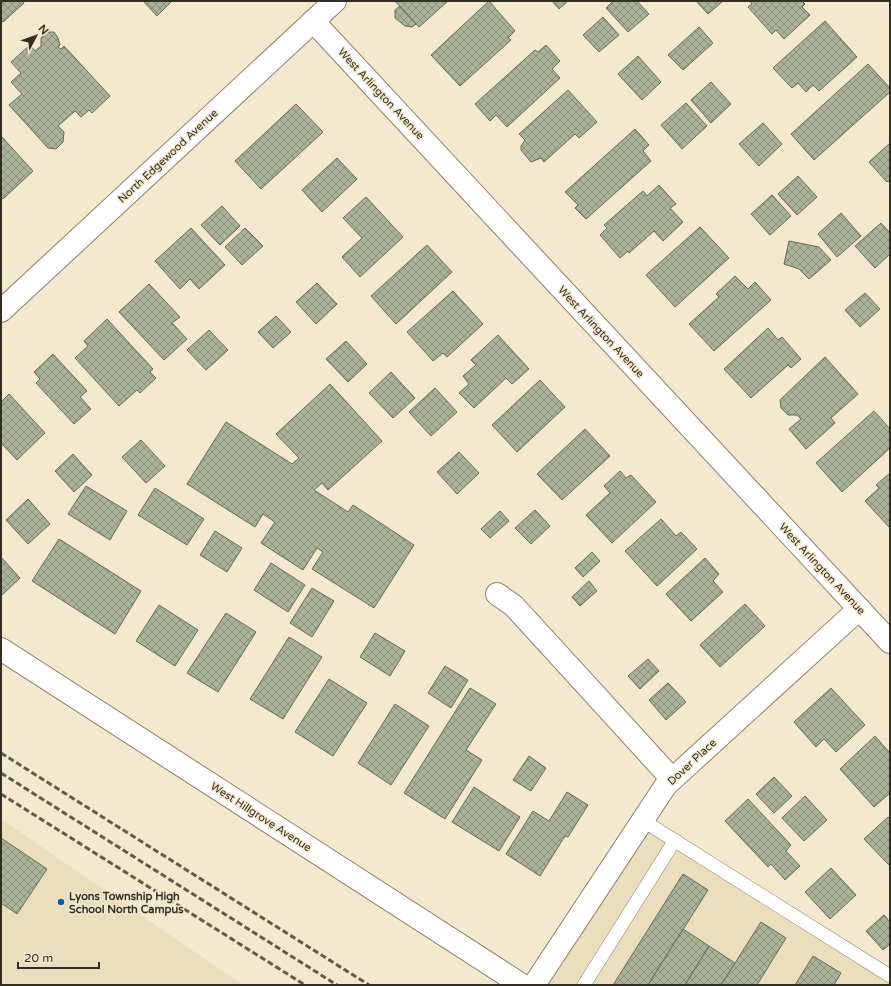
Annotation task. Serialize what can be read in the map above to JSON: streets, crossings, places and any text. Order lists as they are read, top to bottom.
{
  "streets": {
    "street": [
      "West Arlington Avenue",
      "North Edgewood Avenue",
      "Dover Place",
      "West Hillgrove Avenue"
    ]
  },
  "crossings": [
    ["West Arlington Avenue", "North Edgewood Avenue"],
    ["West Arlington Avenue", "Dover Place"]
  ],
  "places": ["Lyons Township High School North Campus"],
  "scale_bar": "20 m",
  "north": "top right"
}
